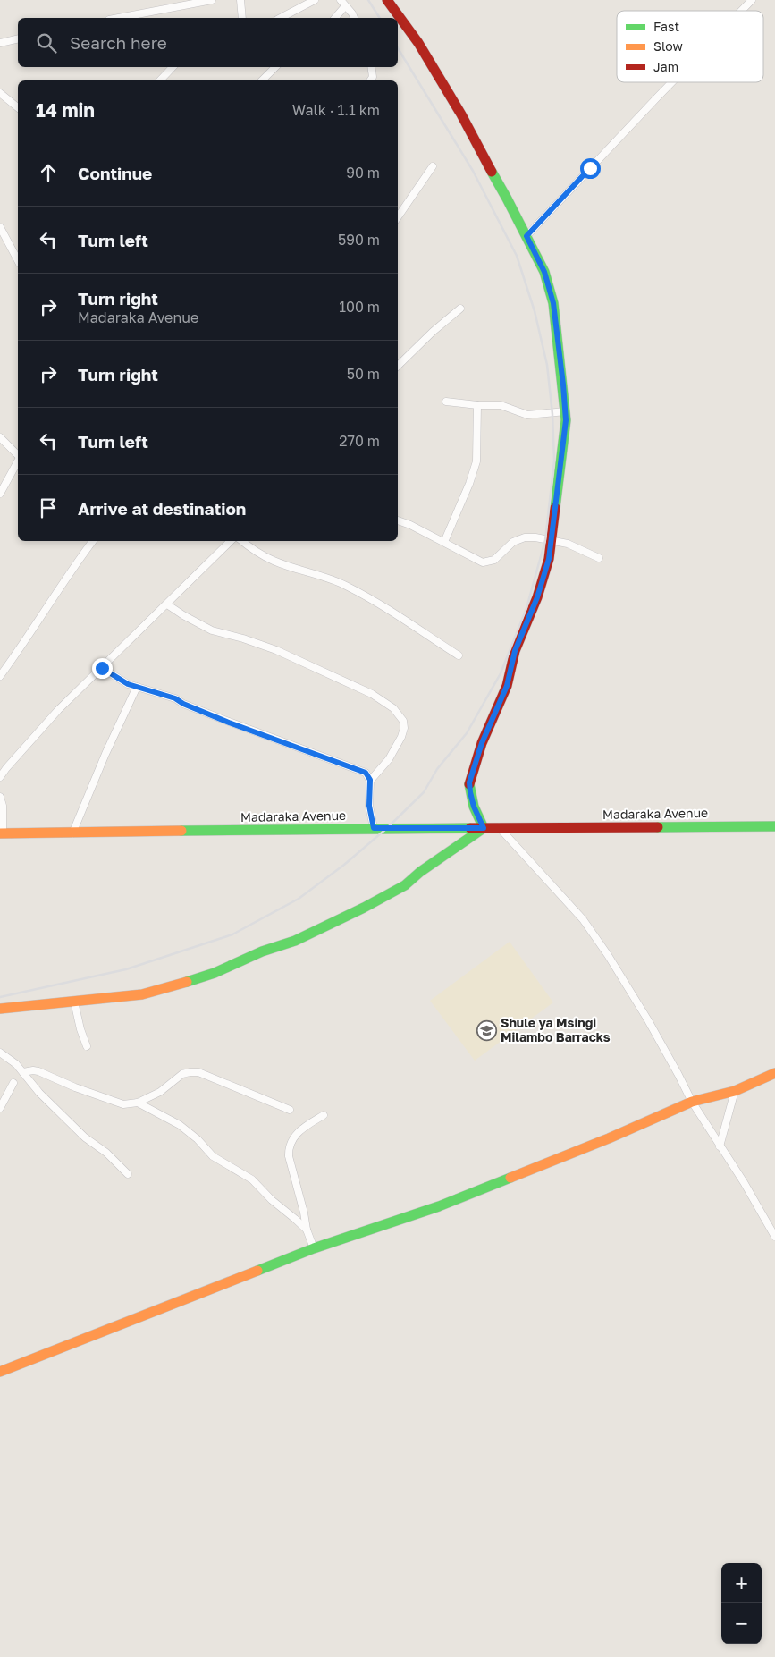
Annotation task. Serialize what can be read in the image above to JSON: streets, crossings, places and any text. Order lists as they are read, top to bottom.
{
  "streets": {
    "main road": ["Madaraka Avenue"]
  },
  "places": {
    "school or university": ["Shule ya Msingi Milambo Barracks"]
  },
  "legend": ["Fast", "Slow", "Jam"],
  "page": {
    "search": "Search here",
    "heading": ["14 min", "Walk · 1.1 km"],
    "list": [
      ["Continue", "90 m"],
      ["Turn left", "590 m"],
      ["Turn right", "Madaraka Avenue", "100 m"],
      ["Turn right", "50 m"],
      ["Turn left", "270 m"],
      "Arrive at destination"
    ],
    "map_buttons": ["+", "−"]
  }
}
